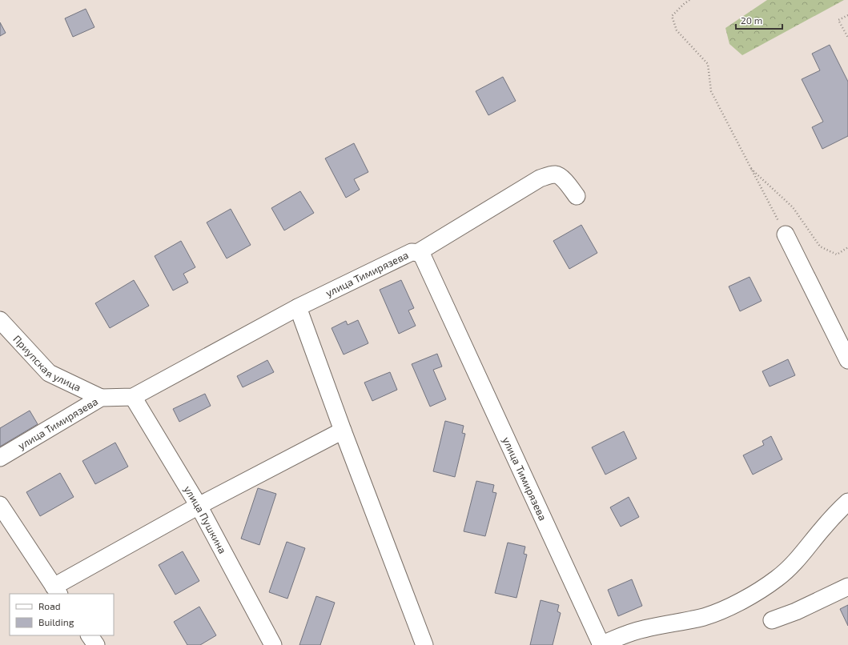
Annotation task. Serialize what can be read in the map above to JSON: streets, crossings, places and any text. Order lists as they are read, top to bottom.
{
  "streets": {
    "street": ["улица Тимирязева", "Приупская улица", "улица Пушкина"]
  },
  "crossings": [
    ["улица Тимирязева", "Приупская улица"],
    ["улица Тимирязева", "улица Пушкина"]
  ],
  "legend": ["Road", "Building"],
  "scale_bar": "20 m"
}
